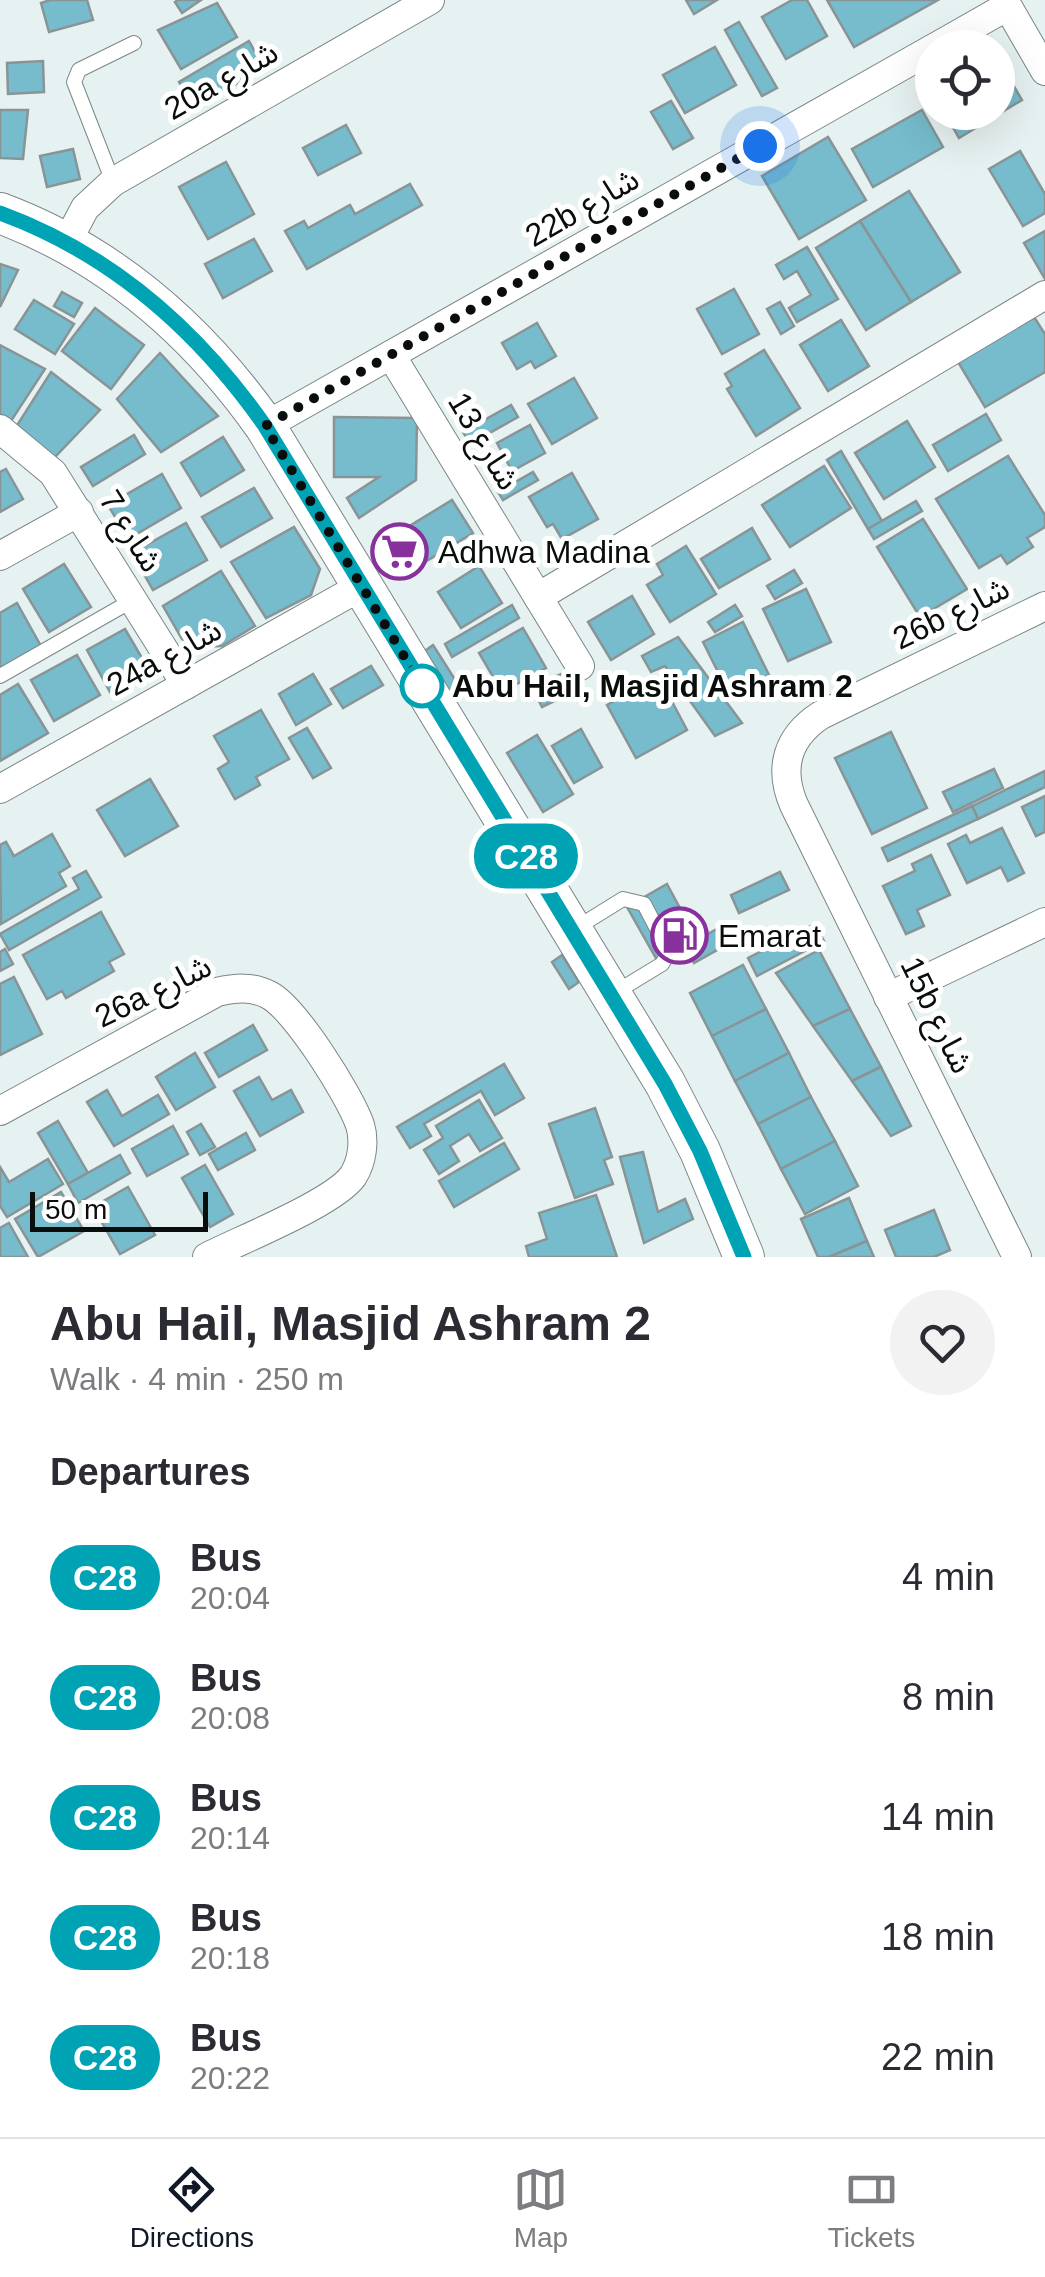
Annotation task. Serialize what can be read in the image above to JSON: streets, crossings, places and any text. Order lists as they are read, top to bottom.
{
  "streets": {
    "street": [
      "20a شارع",
      "22b شارع",
      "شارع 13",
      "شارع 7",
      "26b شارع",
      "24a شارع",
      "26a شارع",
      "15b شارع"
    ]
  },
  "crossings": [
    ["22b شارع", "شارع 13"],
    ["شارع 7", "24a شارع"],
    ["26b شارع", "15b شارع"]
  ],
  "places": {
    "supermarket": ["Adhwa Madina"],
    "other": ["Abu Hail, Masjid Ashram 2"],
    "fuel station": ["Emarat"]
  },
  "lines": ["bus line C28"],
  "scale_bar": "50 m",
  "page": {
    "on_map": "C28",
    "scale": "50 m",
    "heading": [
      ["Abu Hail, Masjid Ashram 2", "Walk · 4 min · 250 m"],
      "Departures"
    ],
    "list": [
      {
        "mark": "C28",
        "name": "Bus",
        "note": "20:04",
        "value": "4 min"
      },
      {
        "mark": "C28",
        "name": "Bus",
        "note": "20:08",
        "value": "8 min"
      },
      {
        "mark": "C28",
        "name": "Bus",
        "note": "20:14",
        "value": "14 min"
      },
      {
        "mark": "C28",
        "name": "Bus",
        "note": "20:18",
        "value": "18 min"
      },
      {
        "mark": "C28",
        "name": "Bus",
        "note": "20:22",
        "value": "22 min"
      }
    ],
    "tabs": ["Directions", "Map", "Tickets"]
  }
}
